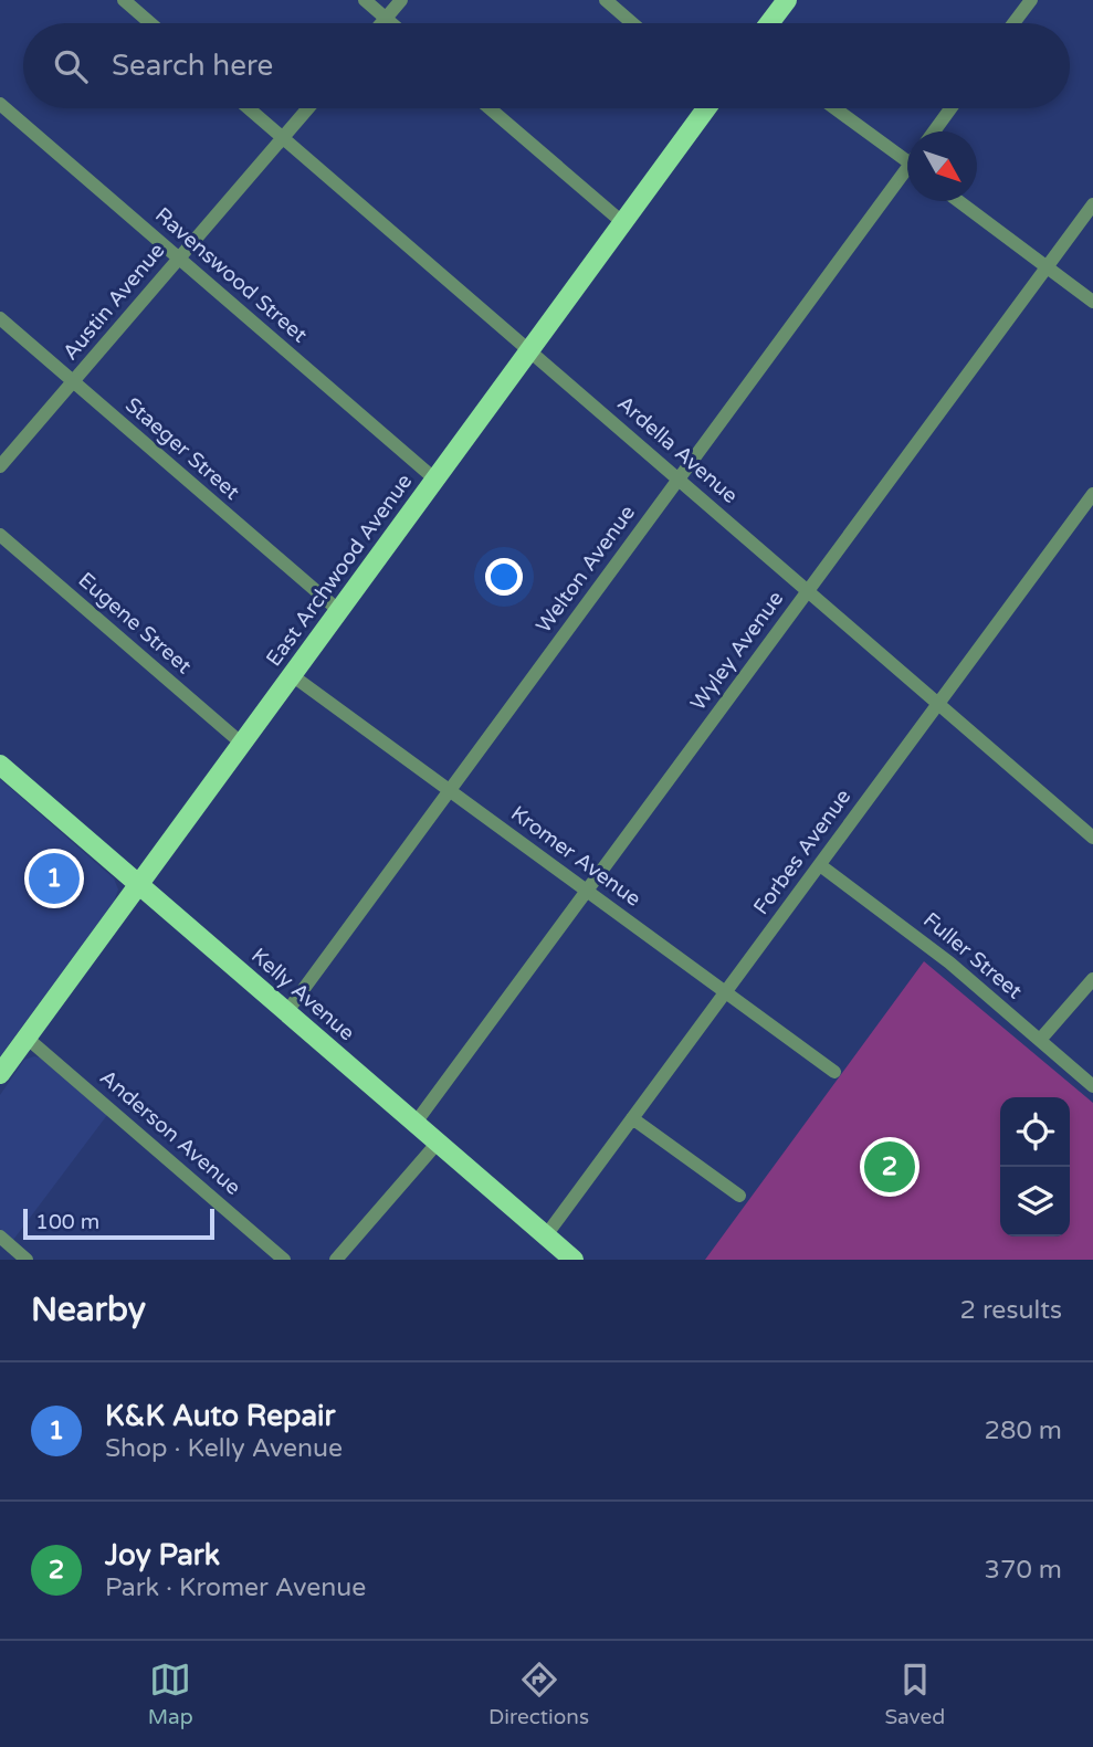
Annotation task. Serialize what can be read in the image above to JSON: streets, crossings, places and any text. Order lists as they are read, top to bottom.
{
  "streets": {
    "main road": ["East Archwood Avenue", "Kelly Avenue"],
    "street": [
      "Ravenswood Street",
      "Austin Avenue",
      "Staeger Street",
      "Ardella Avenue",
      "Welton Avenue",
      "Eugene Street",
      "Wyley Avenue",
      "Forbes Avenue",
      "Kromer Avenue",
      "Fuller Street",
      "Anderson Avenue"
    ]
  },
  "crossings": [
    ["Ravenswood Street", "Austin Avenue"],
    ["Ravenswood Street", "East Archwood Avenue"],
    ["Austin Avenue", "Staeger Street"],
    ["Austin Avenue", "Ardella Avenue"],
    ["Staeger Street", "East Archwood Avenue"],
    ["Ardella Avenue", "Welton Avenue"],
    ["Ardella Avenue", "East Archwood Avenue"],
    ["Ardella Avenue", "Wyley Avenue"],
    ["Ardella Avenue", "Forbes Avenue"],
    ["Welton Avenue", "Kromer Avenue"],
    ["Welton Avenue", "Kelly Avenue"],
    ["East Archwood Avenue", "Eugene Street"],
    ["East Archwood Avenue", "Kromer Avenue"],
    ["East Archwood Avenue", "Kelly Avenue"],
    ["East Archwood Avenue", "Anderson Avenue"],
    ["Wyley Avenue", "Kromer Avenue"],
    ["Wyley Avenue", "Kelly Avenue"],
    ["Forbes Avenue", "Kromer Avenue"],
    ["Forbes Avenue", "Fuller Street"],
    ["Forbes Avenue", "Kelly Avenue"]
  ],
  "scale_bar": "100 m",
  "north": "bottom right",
  "page": {
    "search": "Search here",
    "pins": ["1", "2"],
    "scale": "100 m",
    "heading": ["Nearby", "2 results"],
    "list": [
      {
        "mark": "1",
        "name": "K&K Auto Repair",
        "note": "Shop · Kelly Avenue",
        "value": "280 m"
      },
      {
        "mark": "2",
        "name": "Joy Park",
        "note": "Park · Kromer Avenue",
        "value": "370 m"
      }
    ],
    "nav": ["Map", "Directions", "Saved"]
  }
}
